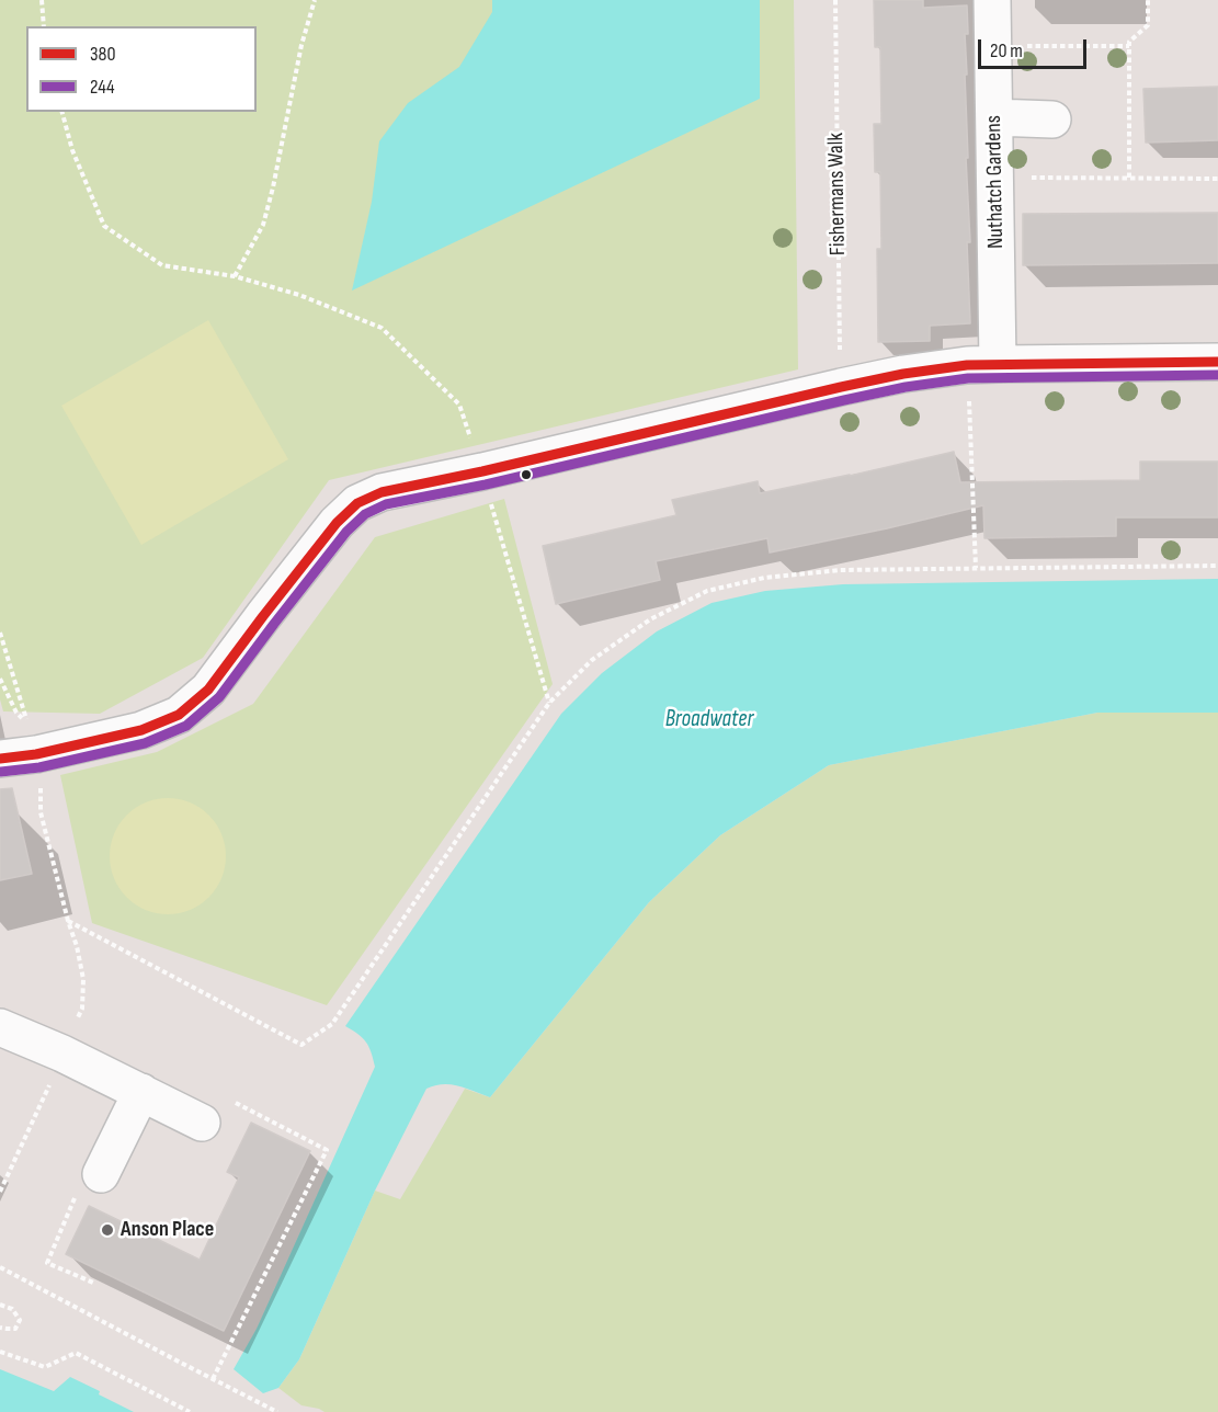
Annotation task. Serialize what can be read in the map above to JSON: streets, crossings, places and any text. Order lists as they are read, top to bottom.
{
  "streets": {
    "street": ["Nuthatch Gardens"],
    "path": ["Fishermans Walk"]
  },
  "water": ["Broadwater"],
  "places": ["Anson Place"],
  "lines": ["transit line 380", "transit line 244"],
  "legend": ["380", "244"],
  "scale_bar": "20 m"
}
